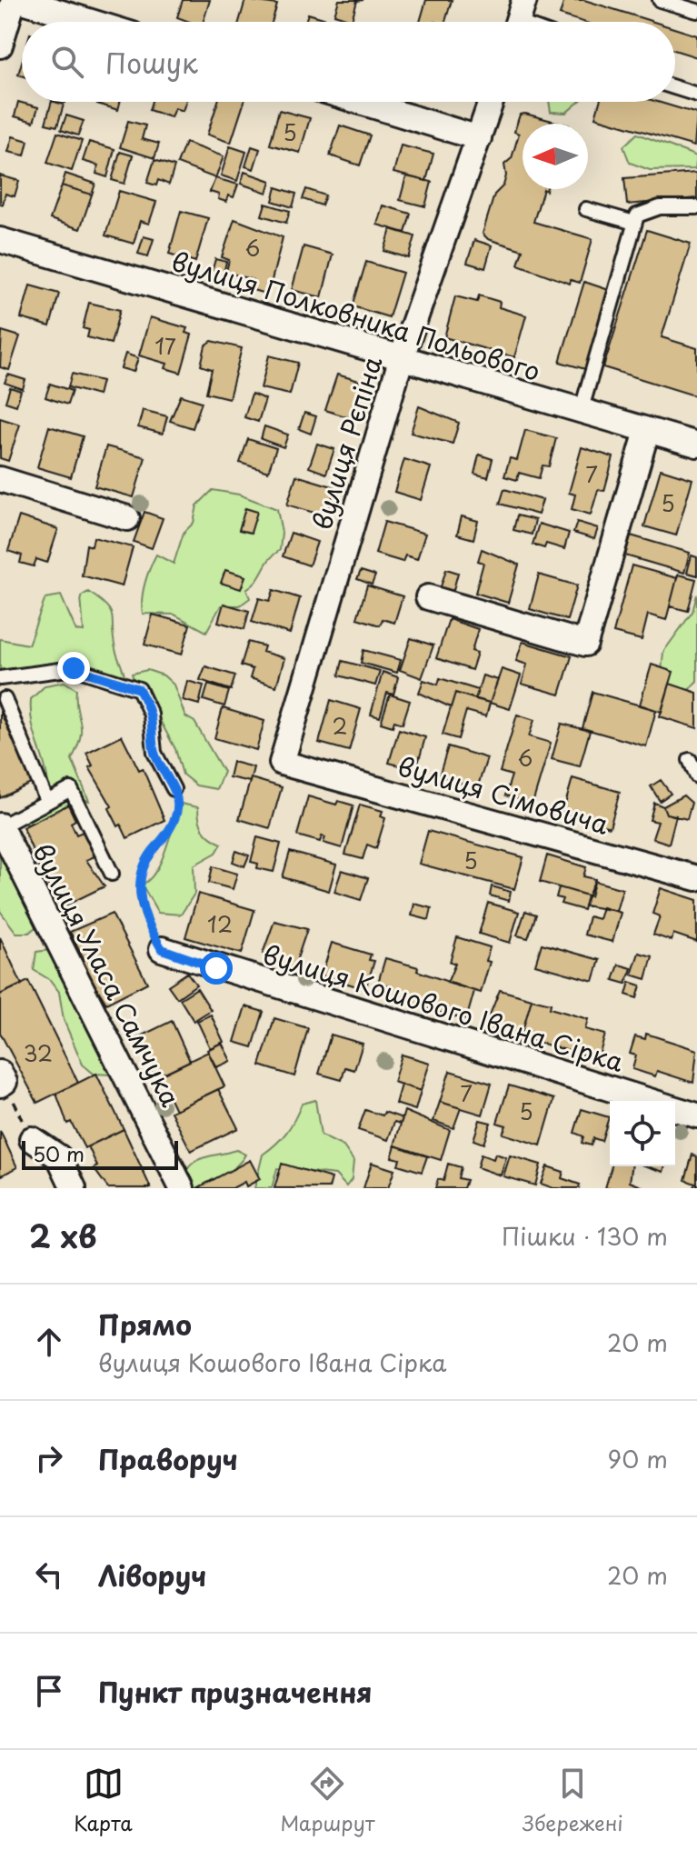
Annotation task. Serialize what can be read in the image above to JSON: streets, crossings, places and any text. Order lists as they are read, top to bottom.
{
  "streets": {
    "street": [
      "вулиця Полковника Польового",
      "вулиця Рєпіна",
      "вулиця Сімовича",
      "вулиця Уласа Самчука",
      "вулиця Кошового Івана Сірка"
    ]
  },
  "crossings": [
    ["вулиця Полковника Польового", "вулиця Рєпіна"],
    ["вулиця Рєпіна", "вулиця Сімовича"]
  ],
  "house_numbers": [
    "5",
    "6",
    "17",
    "7",
    "5",
    "2",
    "6",
    "5",
    "12",
    "32",
    "7",
    "5"
  ],
  "scale_bar": "50 m",
  "north": "left",
  "page": {
    "search": "Пошук",
    "scale": "50 m",
    "heading": ["2 хв", "Пішки · 130 m"],
    "list": [
      ["Прямо", "вулиця Кошового Івана Сірка", "20 m"],
      ["Праворуч", "90 m"],
      ["Ліворуч", "20 m"],
      "Пункт призначення"
    ],
    "nav": ["Карта", "Маршрут", "Збережені"]
  }
}
